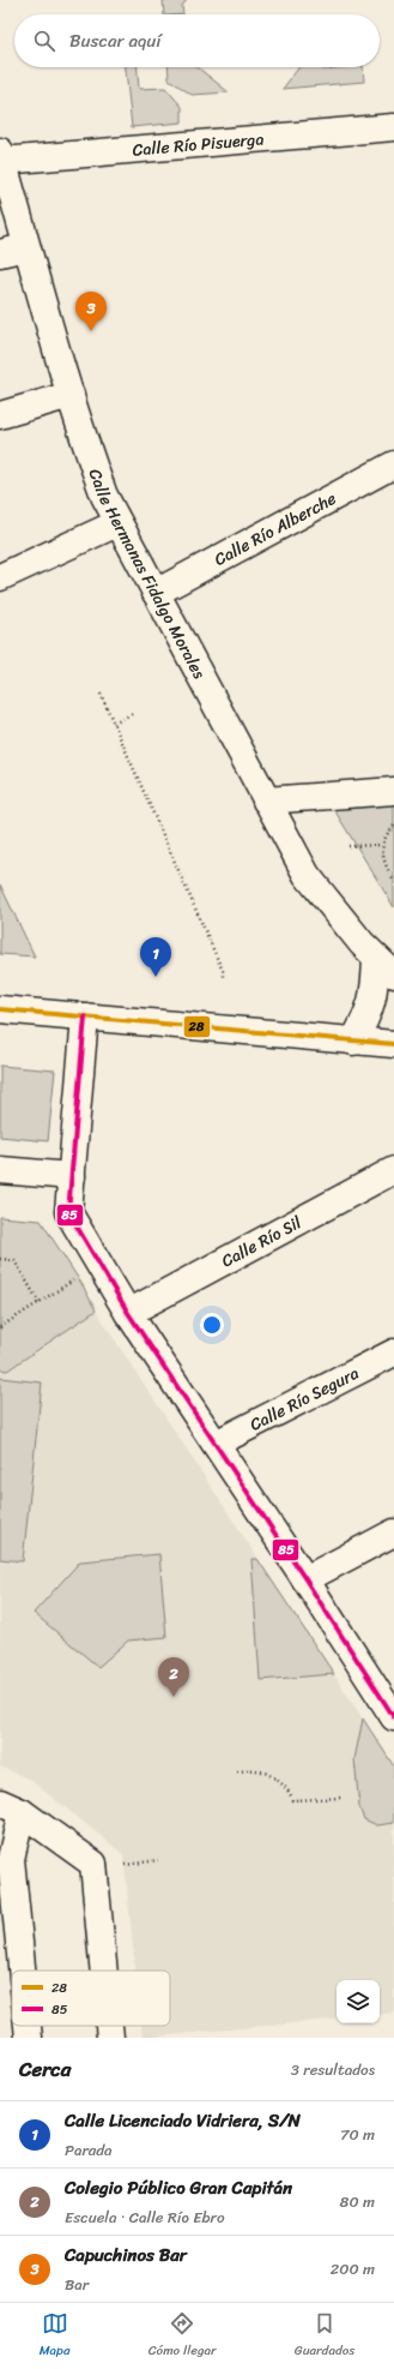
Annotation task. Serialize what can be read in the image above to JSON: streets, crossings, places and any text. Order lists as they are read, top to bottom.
{
  "streets": {
    "street": [
      "Calle Río Pisuerga",
      "Calle Río Alberche",
      "Calle Hermanas Fidalgo Morales",
      "Calle Río Sil",
      "Calle Río Segura"
    ]
  },
  "crossings": [
    ["Calle Río Pisuerga", "Calle Hermanas Fidalgo Morales"],
    ["Calle Río Alberche", "Calle Hermanas Fidalgo Morales"]
  ],
  "lines": ["transit line 28", "transit line 85"],
  "legend": ["28", "85"],
  "page": {
    "search": "Buscar aquí",
    "pins": ["3", "1", "2"],
    "heading": ["Cerca", "3 resultados"],
    "list": [
      {
        "mark": "1",
        "name": "Calle Licenciado Vidriera, S/N",
        "note": "Parada",
        "value": "70 m"
      },
      {
        "mark": "2",
        "name": "Colegio Público Gran Capitán",
        "note": "Escuela · Calle Río Ebro",
        "value": "80 m"
      },
      {
        "mark": "3",
        "name": "Capuchinos Bar",
        "note": "Bar",
        "value": "200 m"
      }
    ],
    "nav": ["Mapa", "Cómo llegar", "Guardados"]
  }
}
